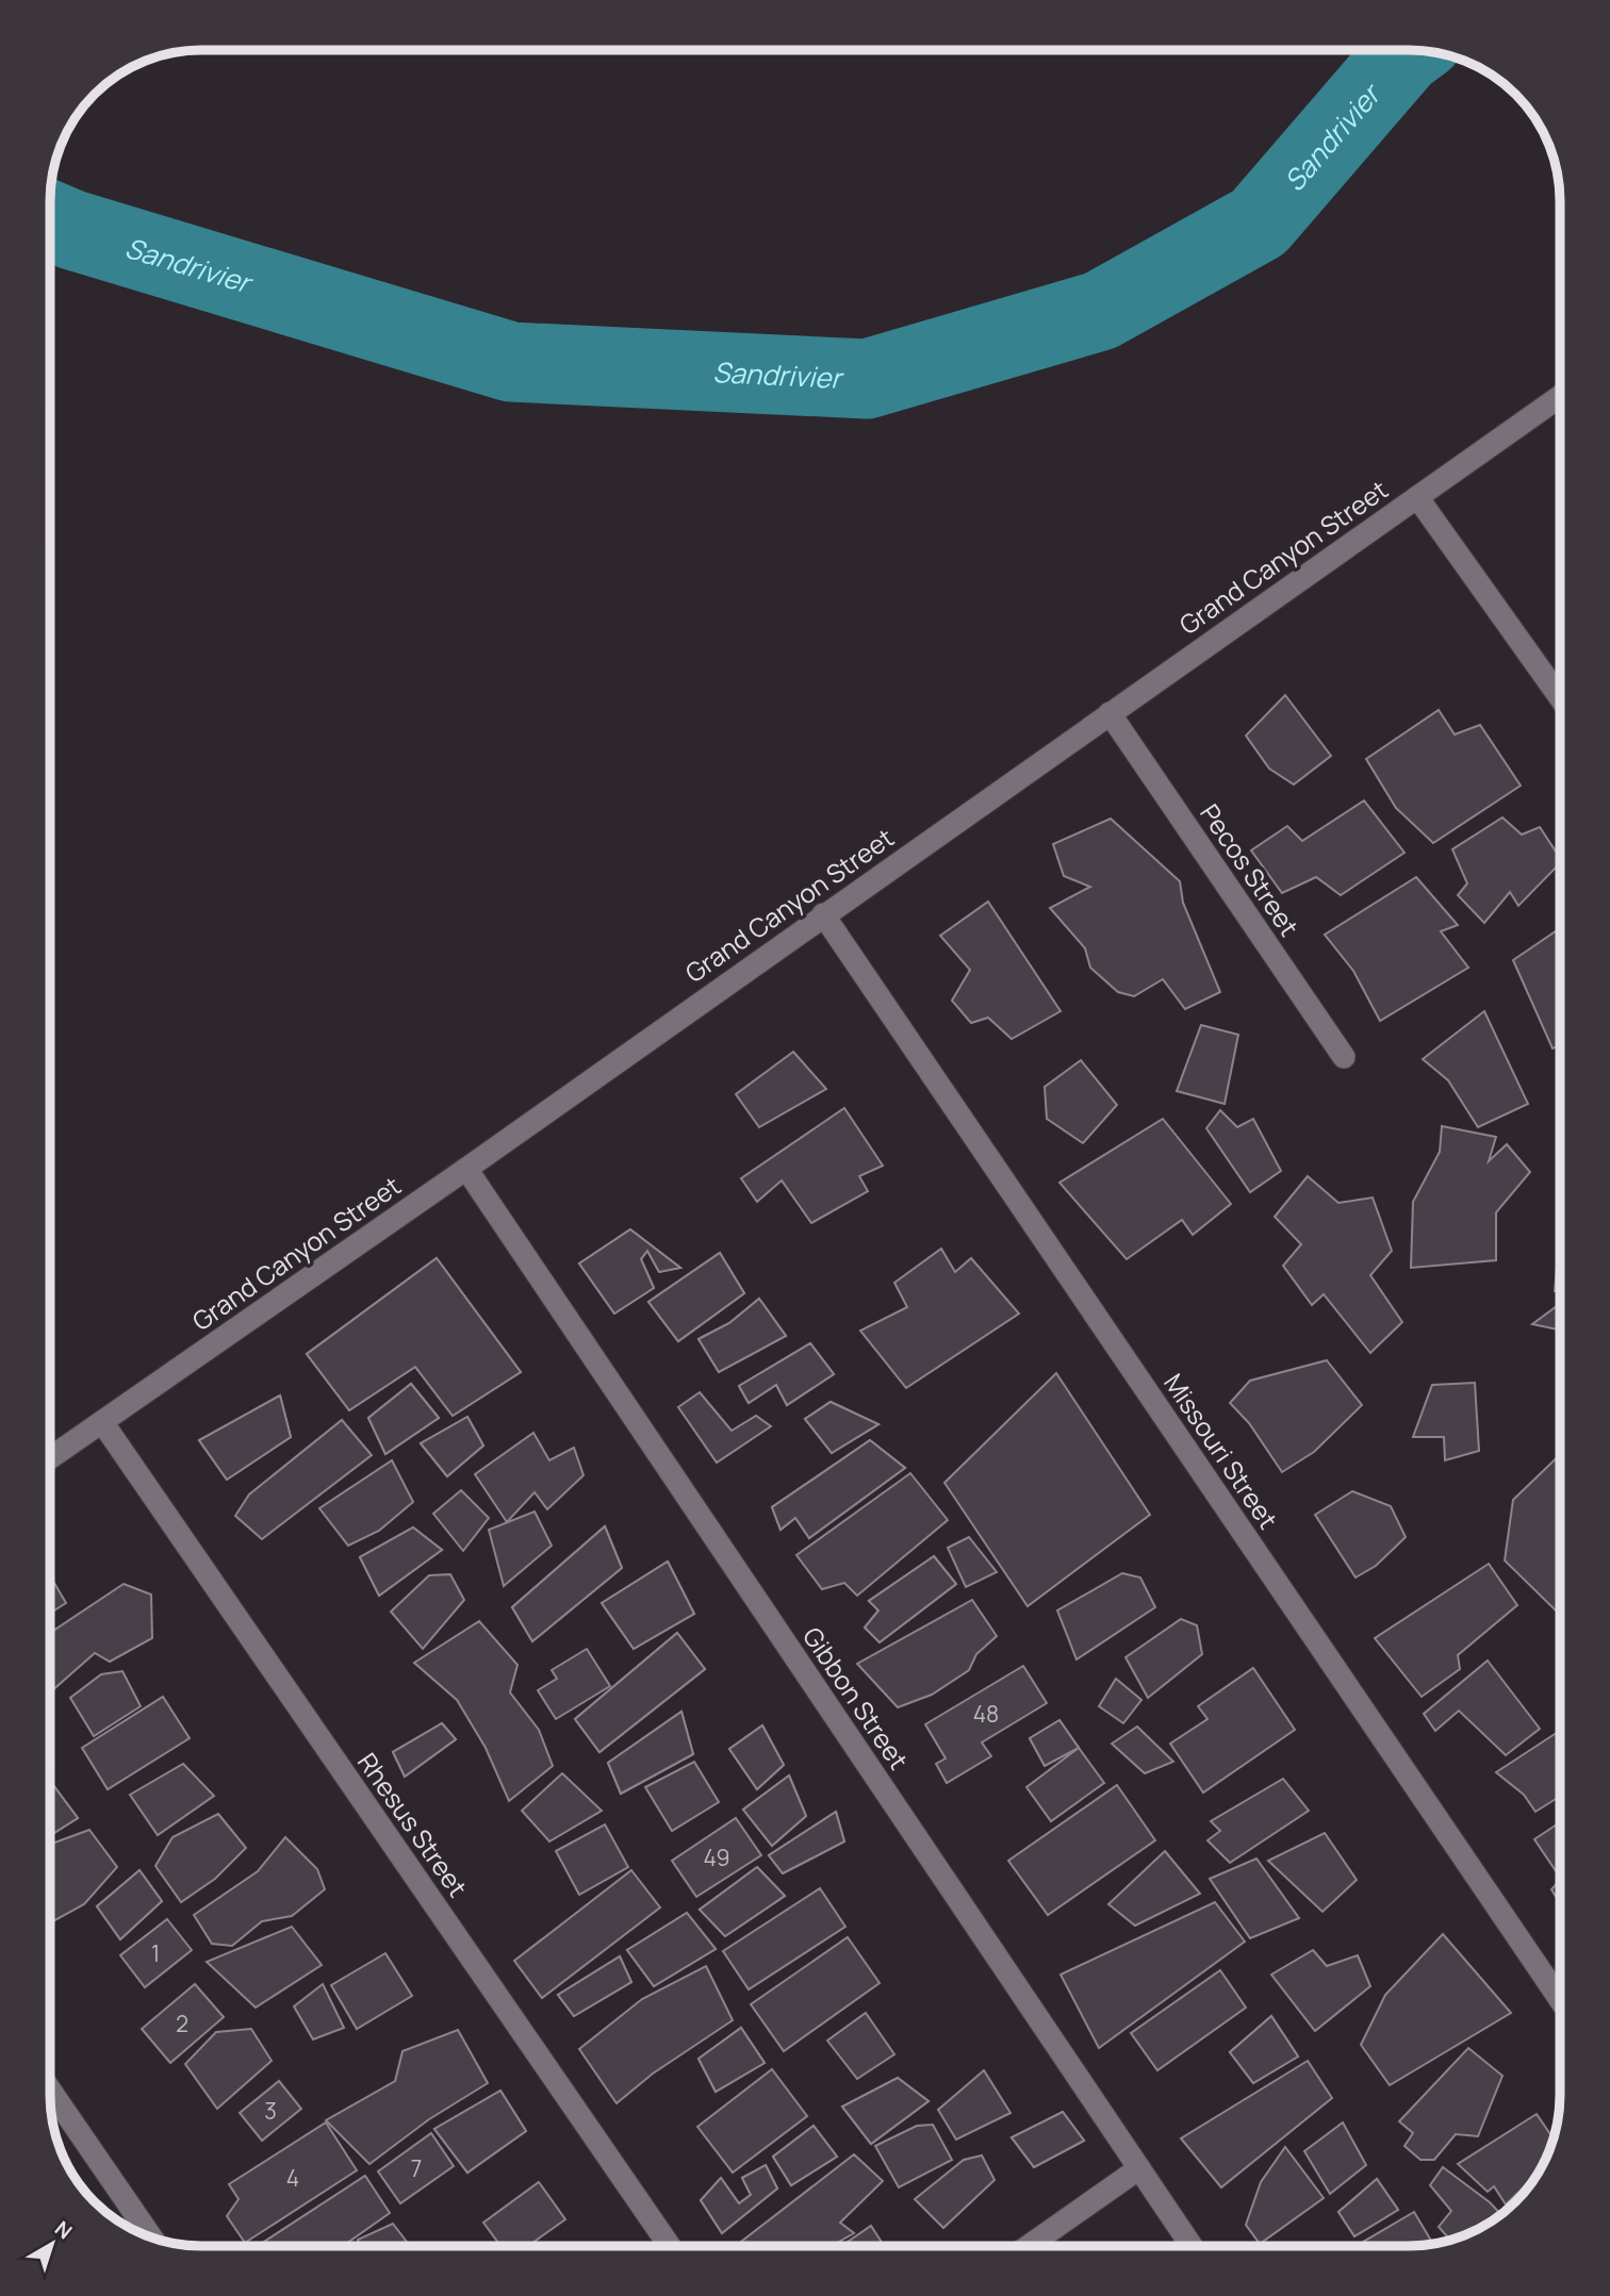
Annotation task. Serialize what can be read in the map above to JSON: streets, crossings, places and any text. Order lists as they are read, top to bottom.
{
  "streets": {
    "street": [
      "Grand Canyon Street",
      "Pecos Street",
      "Missouri Street",
      "Gibbon Street",
      "Rhesus Street"
    ]
  },
  "crossings": [
    ["Grand Canyon Street", "Pecos Street"],
    ["Grand Canyon Street", "Missouri Street"],
    ["Grand Canyon Street", "Gibbon Street"],
    ["Grand Canyon Street", "Rhesus Street"]
  ],
  "water": ["Sandrivier"],
  "house_numbers": [
    "48",
    "49",
    "1",
    "2",
    "3",
    "7",
    "4"
  ],
  "north": "top right"
}
